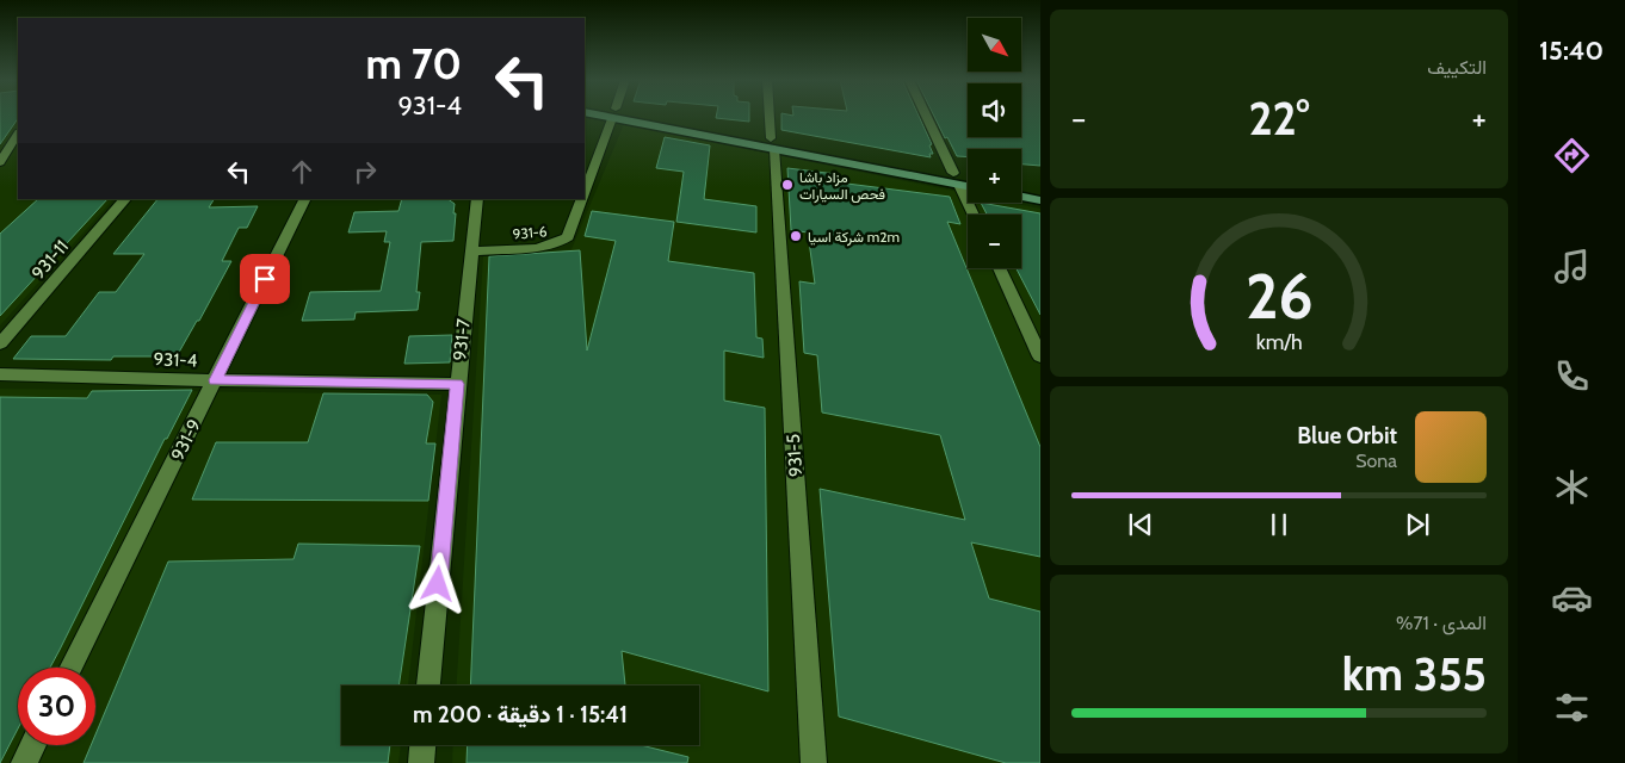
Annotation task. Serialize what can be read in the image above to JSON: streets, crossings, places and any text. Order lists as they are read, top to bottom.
{
  "streets": {
    "street": [
      "931-6",
      "931-11",
      "931-7",
      "931-4",
      "931-9",
      "931-5"
    ]
  },
  "crossings": [
    ["931-6", "931-7"],
    ["931-7", "931-4"],
    ["931-4", "931-9"]
  ],
  "places": ["مزاد باشا فحص السيارات", "شركة اسيا m2m"],
  "north": "bottom right",
  "page": {
    "tabs": "15:40",
    "tile": [
      "التكييف",
      ["المدى · 71%", "355 km"]
    ],
    "map_buttons": ["+", "−"],
    "turn": ["70 m", "931-4"],
    "heat": ["−", "22°", "+"],
    "song": ["Blue Orbit", "Sona"],
    "limit": "30",
    "trip": "15:41 · 1 دقيقة · 200 m",
    "gauge": ["26", "km/h"]
  }
}
